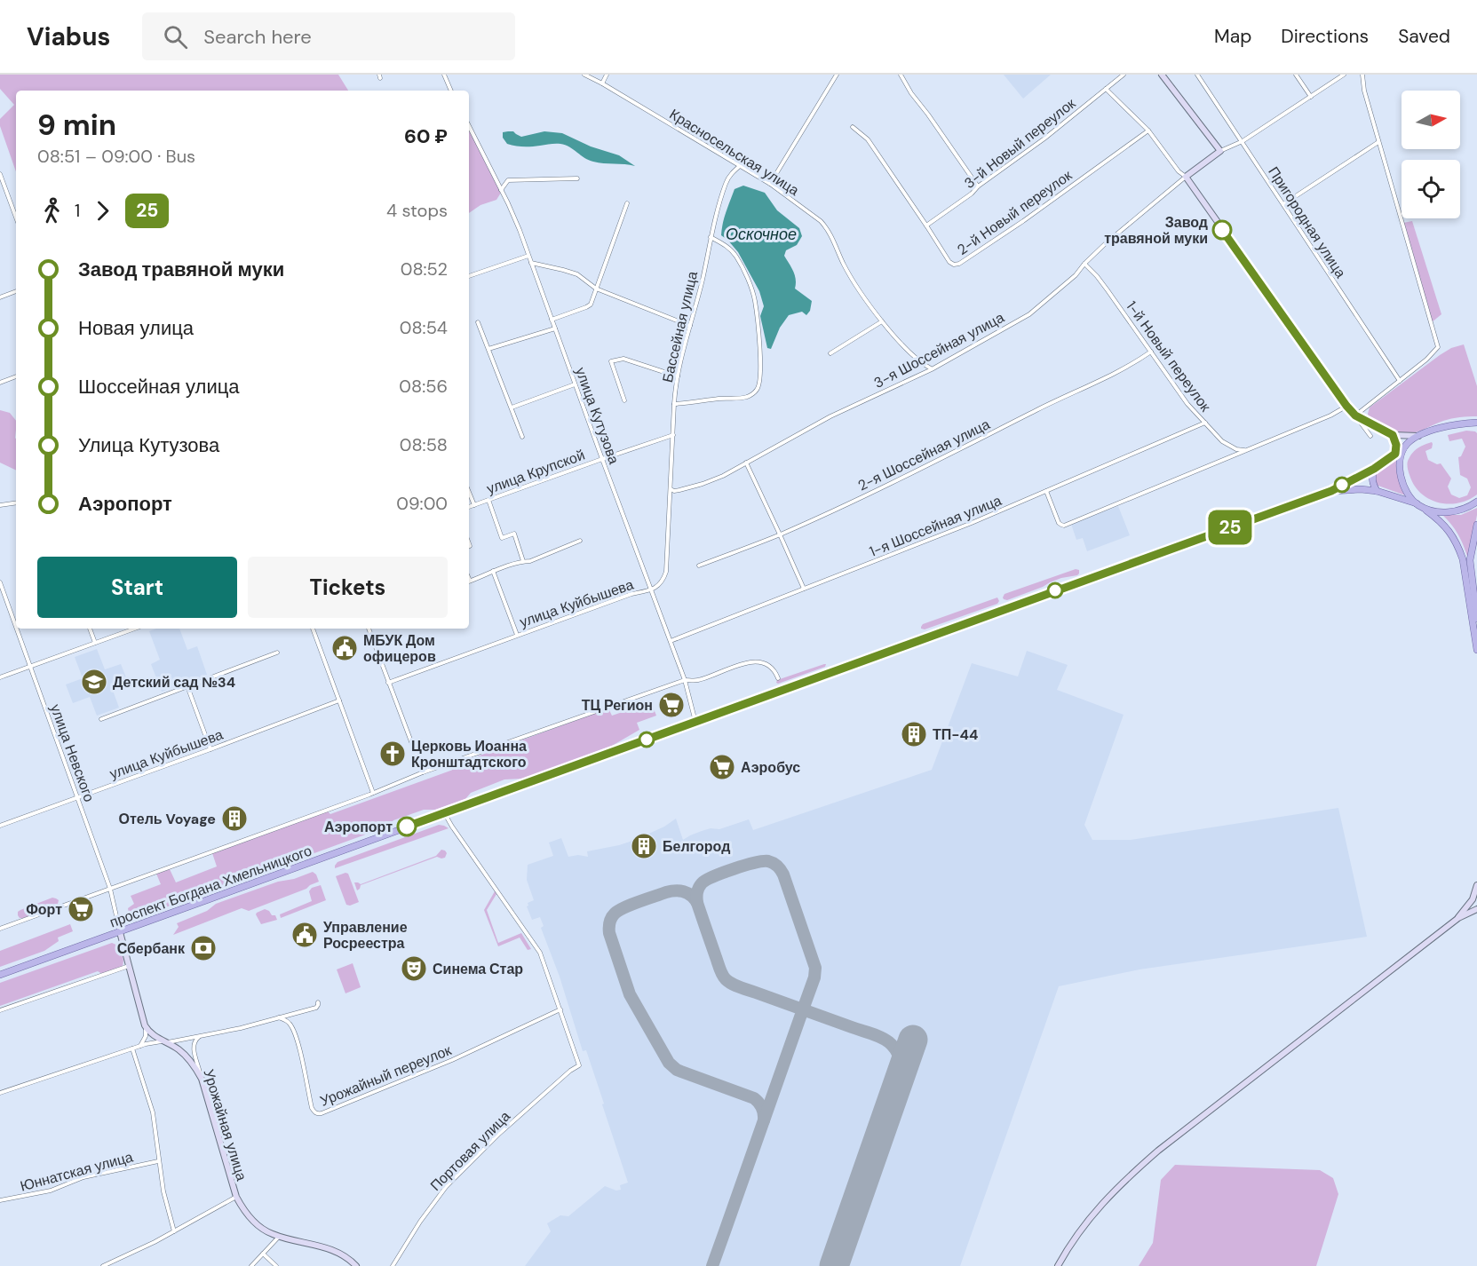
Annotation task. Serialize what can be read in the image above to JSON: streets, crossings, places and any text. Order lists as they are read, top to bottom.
{
  "streets": {
    "main road": ["проспект Богдана Хмельницкого"],
    "street": [
      "3-й Новый переулок",
      "Красносельская улица",
      "2-й Новый переулок",
      "Пригородная улица",
      "Бассейная улица",
      "3-я Шоссейная улица",
      "1-й Новый переулок",
      "улица Кутузова",
      "2-я Шоссейная улица",
      "улица Крупской",
      "1-я Шоссейная улица",
      "улица Куйбышева",
      "улица Невского",
      "Урожайный переулок",
      "Урожайная улица",
      "Портовая улица",
      "Юннатская улица"
    ]
  },
  "crossings": [
    ["3-й Новый переулок", "2-й Новый переулок"],
    ["Красносельская улица", "Бассейная улица"],
    ["Красносельская улица", "3-я Шоссейная улица"],
    ["Бассейная улица", "3-я Шоссейная улица"],
    ["Бассейная улица", "улица Кутузова"],
    ["Бассейная улица", "улица Крупской"],
    ["Бассейная улица", "улица Куйбышева"],
    ["3-я Шоссейная улица", "1-й Новый переулок"],
    ["1-й Новый переулок", "2-я Шоссейная улица"],
    ["1-й Новый переулок", "1-я Шоссейная улица"],
    ["улица Кутузова", "улица Крупской"],
    ["улица Кутузова", "1-я Шоссейная улица"],
    ["улица Кутузова", "улица Куйбышева"],
    ["улица Кутузова", "проспект Богдана Хмельницкого"],
    ["улица Куйбышева", "улица Невского"],
    ["улица Невского", "проспект Богдана Хмельницкого"],
    ["улица Невского", "Урожайная улица"],
    ["проспект Богдана Хмельницкого", "Урожайная улица"],
    ["Урожайный переулок", "Портовая улица"]
  ],
  "water": ["Оскочное"],
  "places": {
    "other": ["Завод травяной муки", "Аэропорт"],
    "public building": ["МБУК Дом офицеров", "Управление Росреестра"],
    "school or university": ["Детский сад №34"],
    "supermarket": ["ТЦ Регион", "Аэробус", "Форт"],
    "building": ["ТП-44", "Отель Voyage", "Белгород"],
    "church": ["Церковь Иоанна Кронштадтского"],
    "bank": ["Сбербанк"],
    "theatre": ["Синема Стар"]
  },
  "lines": ["bus line 25"],
  "north": "right",
  "page": {
    "header": "Viabus",
    "search": "Search here",
    "nav": ["Map", "Directions", "Saved"],
    "on_map": "25",
    "heading": ["9 min", "08:51 – 09:00 · Bus", "60 ₽"],
    "legs": ["1", "25", "4 stops"],
    "list": [
      {
        "name": "Завод травяной муки",
        "value": "08:52"
      },
      {
        "name": "Новая улица",
        "value": "08:54"
      },
      {
        "name": "Шоссейная улица",
        "value": "08:56"
      },
      {
        "name": "Улица Кутузова",
        "value": "08:58"
      },
      {
        "name": "Аэропорт",
        "value": "09:00"
      }
    ],
    "buttons": ["Start", "Tickets"]
  }
}
